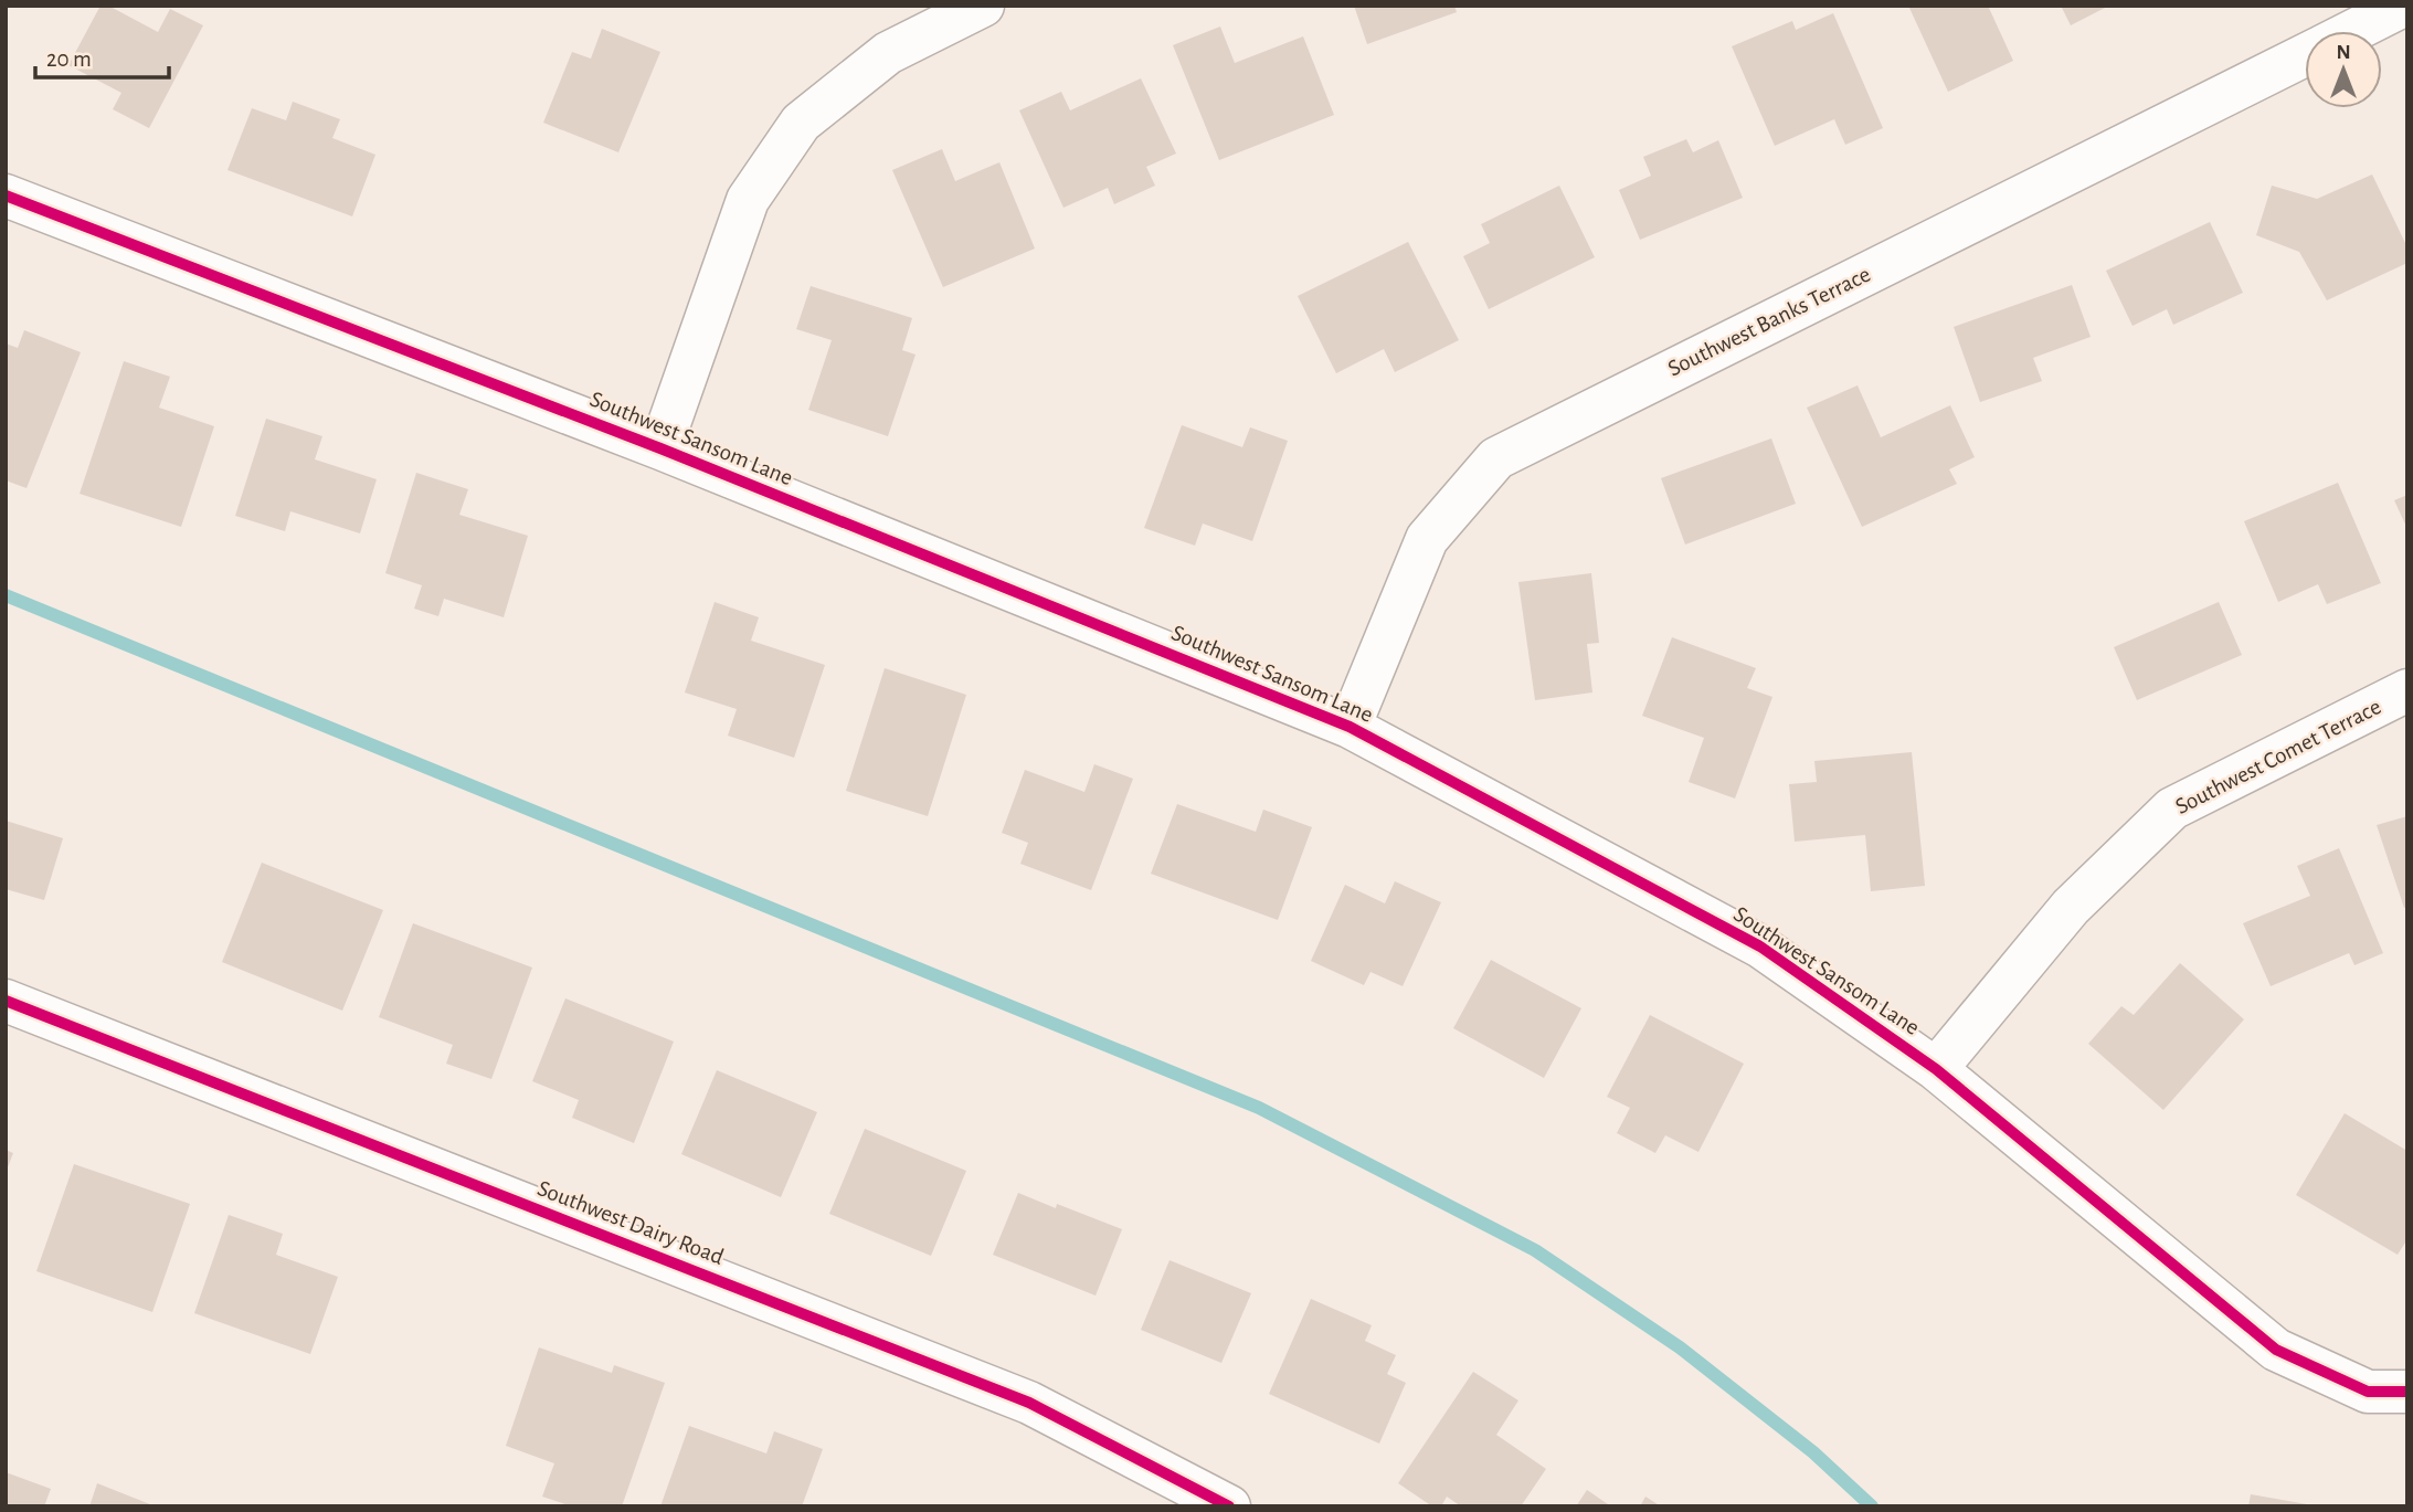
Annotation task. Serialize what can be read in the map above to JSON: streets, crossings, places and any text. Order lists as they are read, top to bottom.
{
  "streets": {
    "street": [
      "Southwest Banks Terrace",
      "Southwest Sansom Lane",
      "Southwest Comet Terrace",
      "Southwest Dairy Road"
    ]
  },
  "crossings": [
    ["Southwest Banks Terrace", "Southwest Sansom Lane"],
    ["Southwest Sansom Lane", "Southwest Comet Terrace"]
  ],
  "scale_bar": "20 m",
  "north": "top"
}
